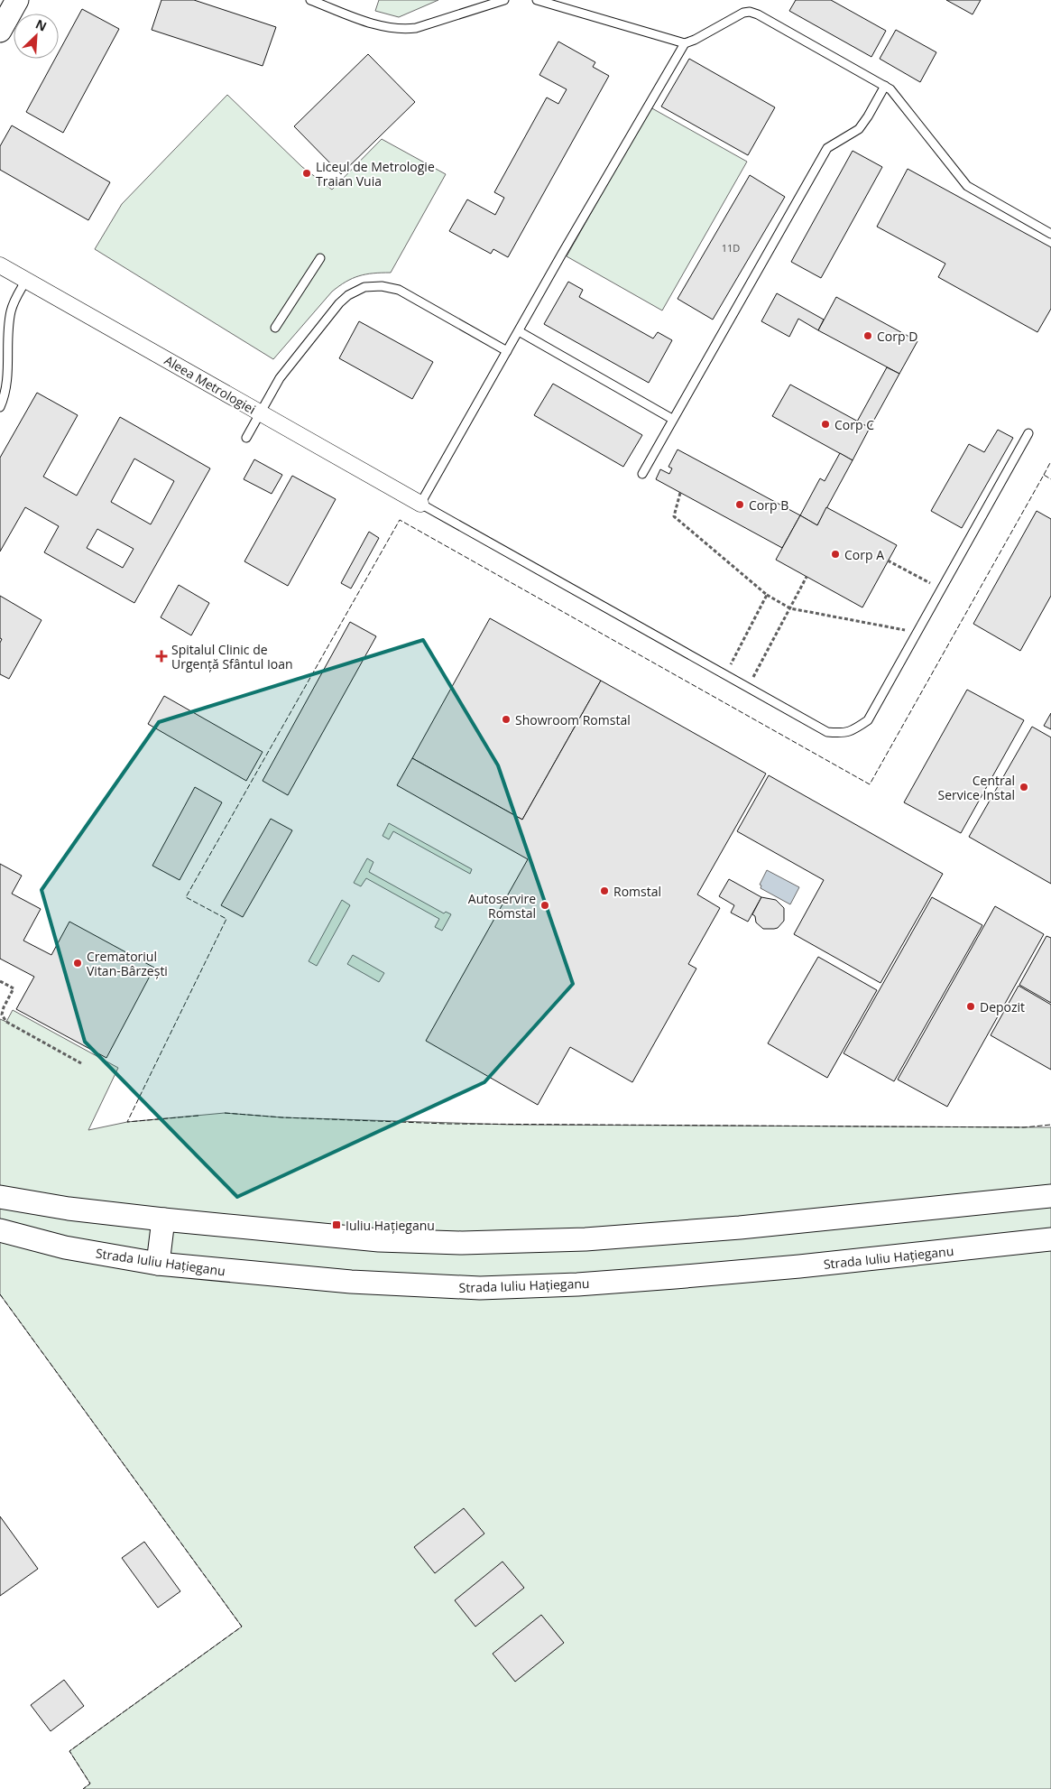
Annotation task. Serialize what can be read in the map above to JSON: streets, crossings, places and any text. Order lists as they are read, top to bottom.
{
  "streets": {
    "main road": ["Strada Iuliu Hațieganu"],
    "street": ["Aleea Metrologiei"]
  },
  "places": {
    "other": [
      "Liceul de Metrologie Traian Vuia",
      "Corp D",
      "Corp C",
      "Corp B",
      "Corp A",
      "Showroom Romstal",
      "Central Service Instal",
      "Romstal",
      "Autoservire Romstal",
      "Crematoriul Vitan-Bârzești",
      "Depozit"
    ],
    "health": ["Spitalul Clinic de Urgență Sfântul Ioan"],
    "transit": ["Iuliu Hațieganu"]
  },
  "house_numbers": ["11D"],
  "north": "top right"
}
